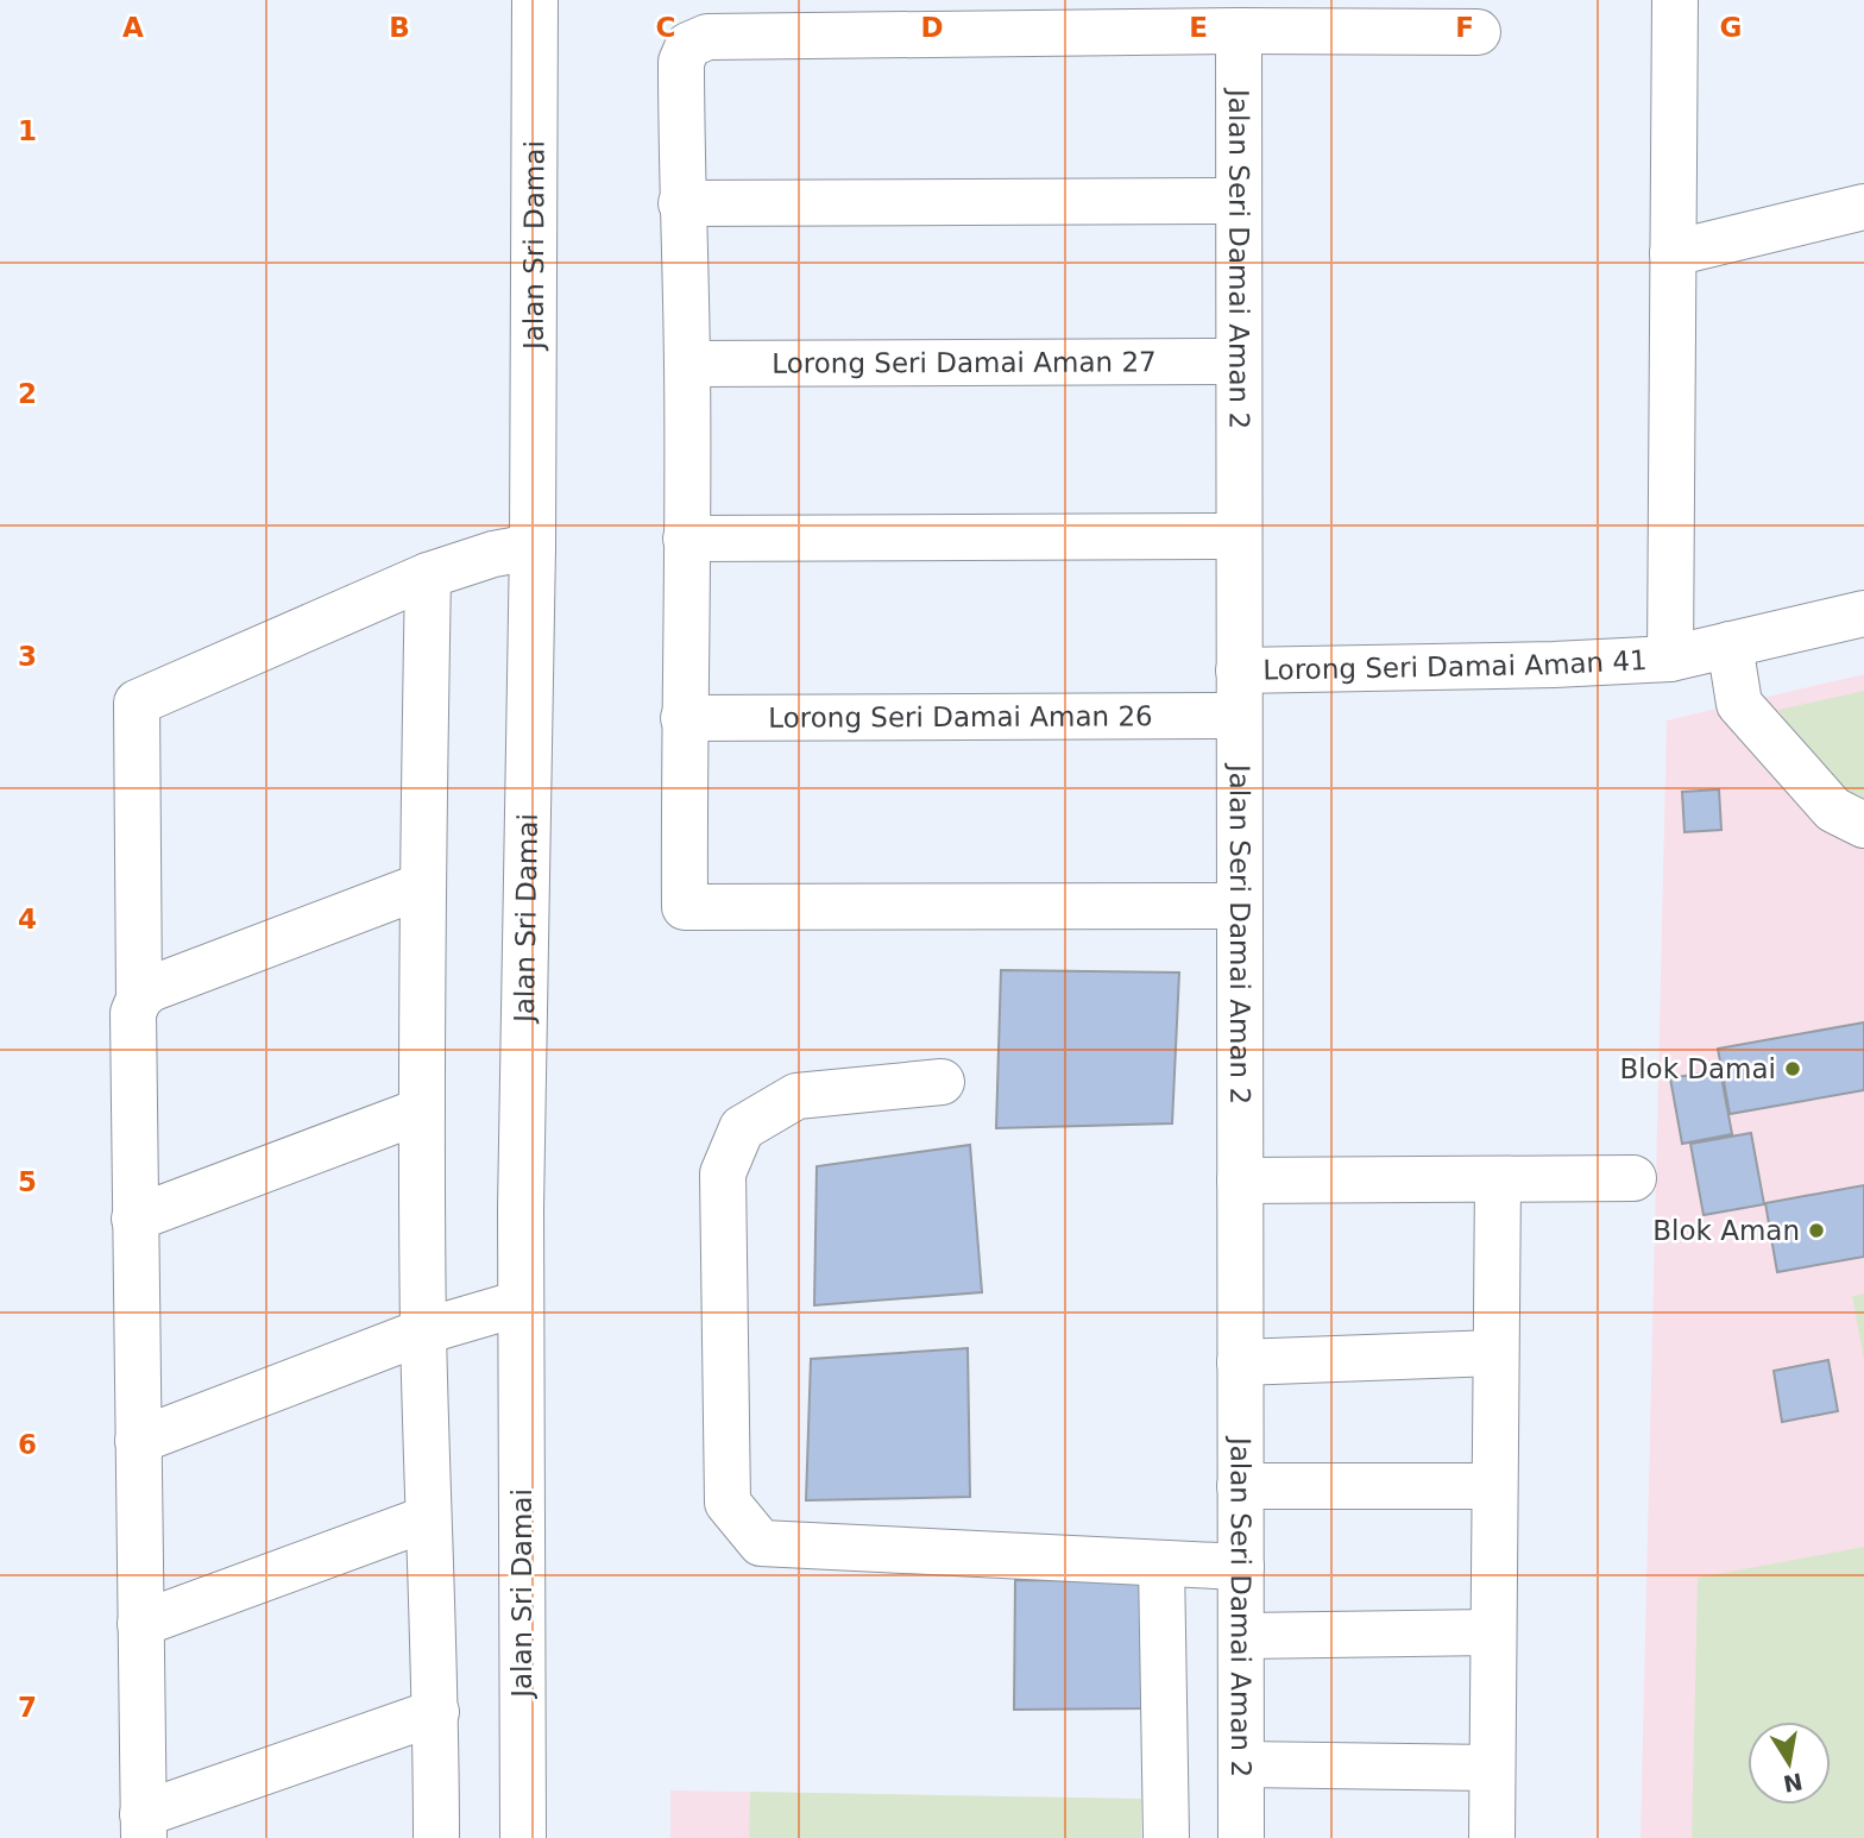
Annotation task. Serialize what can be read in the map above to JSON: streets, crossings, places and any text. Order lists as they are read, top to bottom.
{
  "streets": {
    "street": [
      "Jalan Sri Damai",
      "Jalan Seri Damai Aman 2",
      "Lorong Seri Damai Aman 27",
      "Lorong Seri Damai Aman 41",
      "Lorong Seri Damai Aman 26"
    ]
  },
  "crossings": [
    ["Jalan Seri Damai Aman 2", "Lorong Seri Damai Aman 27"],
    ["Jalan Seri Damai Aman 2", "Lorong Seri Damai Aman 41"],
    ["Jalan Seri Damai Aman 2", "Lorong Seri Damai Aman 26"]
  ],
  "places": ["Blok Damai", "Blok Aman"],
  "north": "bottom",
  "grid": {
    "columns": [
      "A",
      "B",
      "C",
      "D",
      "E",
      "F",
      "G"
    ],
    "rows": [
      "1",
      "2",
      "3",
      "4",
      "5",
      "6",
      "7"
    ]
  }
}
